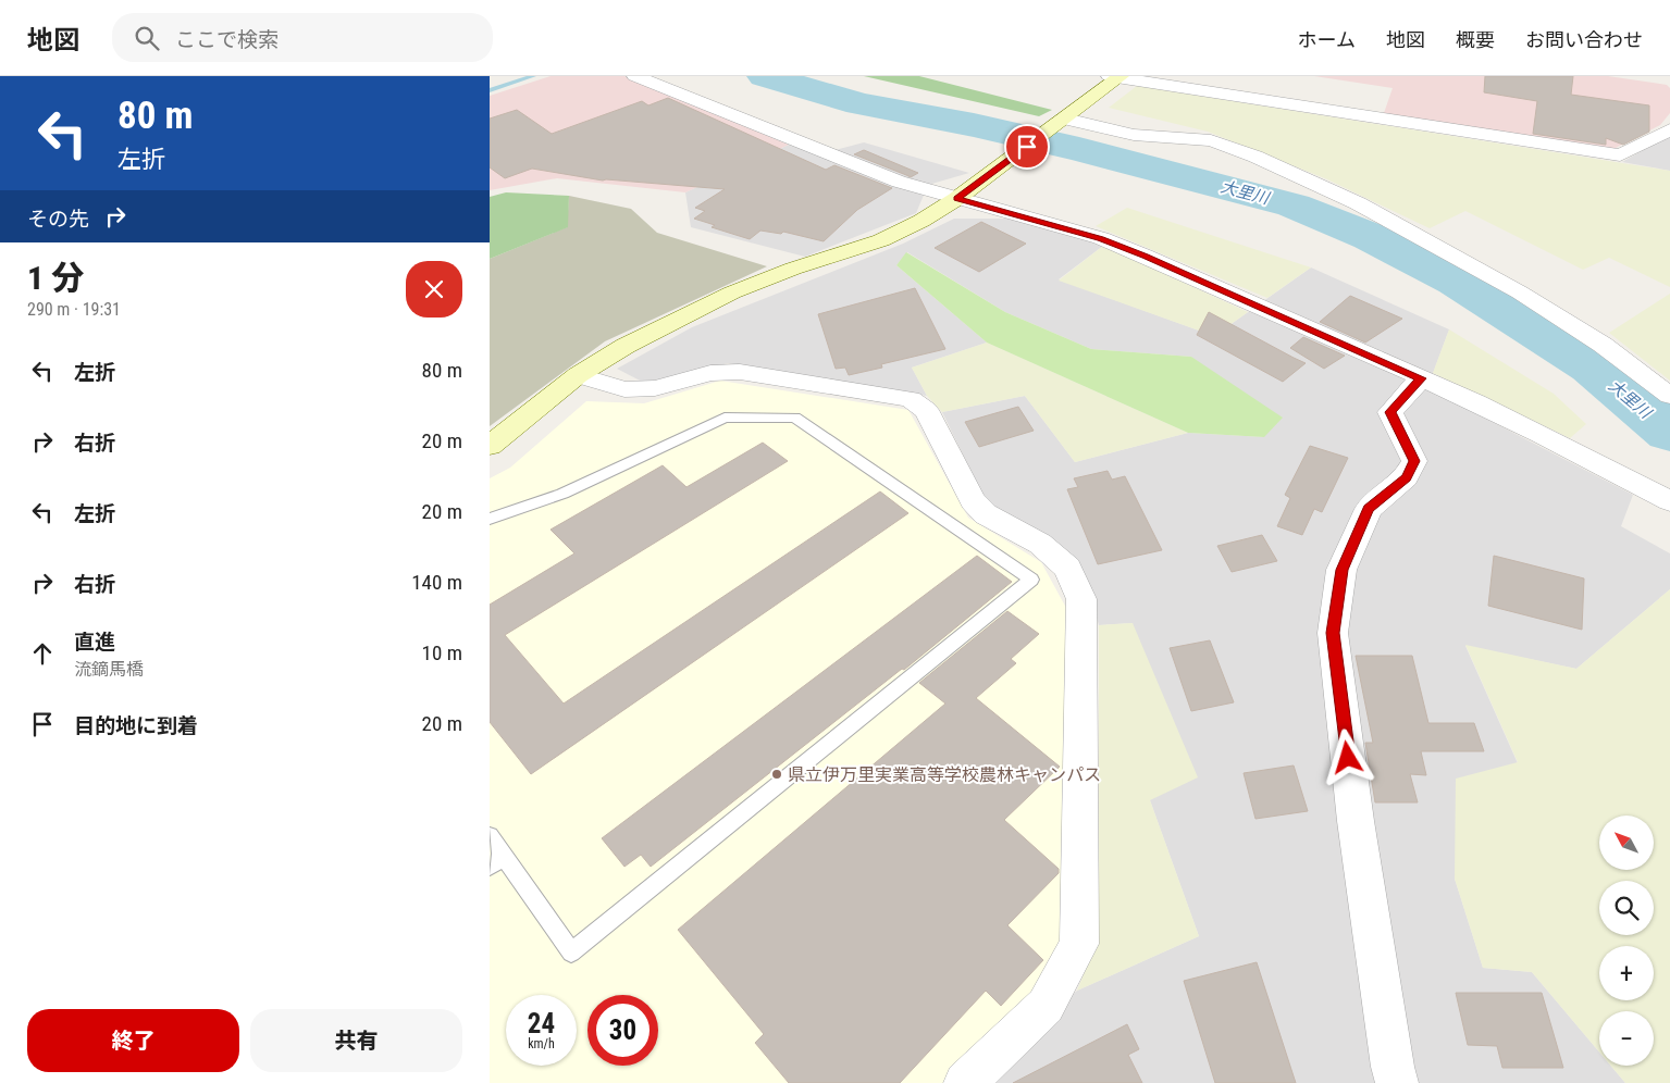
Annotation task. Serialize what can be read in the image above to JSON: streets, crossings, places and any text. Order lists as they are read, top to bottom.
{
  "water": ["大里川"],
  "places": ["県立伊万里実業高等学校農林キャンパス"],
  "north": "top left",
  "page": {
    "header": "地図",
    "search": "ここで検索",
    "nav": [
      "ホーム",
      "地図",
      "概要",
      "お問い合わせ"
    ],
    "turn": ["80 m", "左折"],
    "then": "その先",
    "heading": ["1 分", "290 m · 19:31"],
    "list": [
      {
        "name": "左折",
        "value": "80 m"
      },
      {
        "name": "右折",
        "value": "20 m"
      },
      {
        "name": "左折",
        "value": "20 m"
      },
      {
        "name": "右折",
        "value": "140 m"
      },
      {
        "name": "直進",
        "note": "流鏑馬橋",
        "value": "10 m"
      },
      {
        "name": "目的地に到着",
        "value": "20 m"
      }
    ],
    "map_buttons": ["+", "−"],
    "speed": "24 km/h",
    "limit": "30",
    "buttons": ["終了", "共有"]
  }
}
